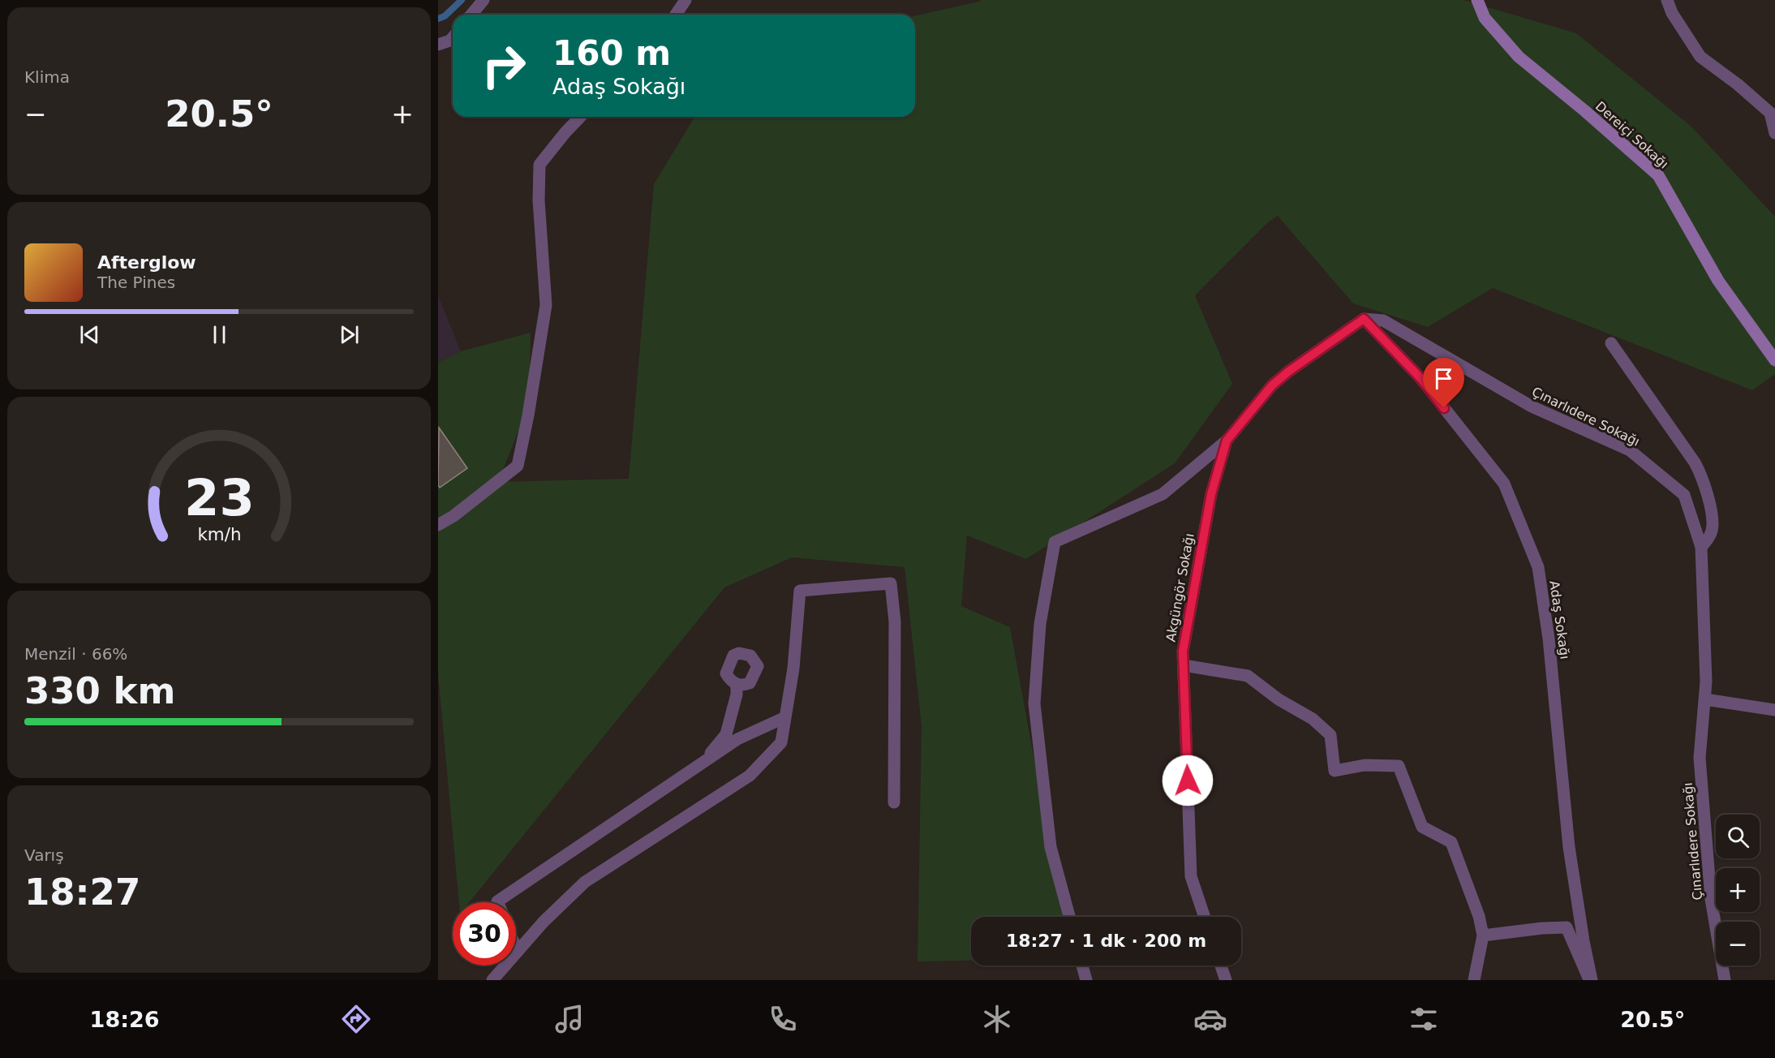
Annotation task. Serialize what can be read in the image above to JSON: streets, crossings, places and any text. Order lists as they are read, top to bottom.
{
  "streets": {
    "street": [
      "Dereiçi Sokağı",
      "Çınarlıdere Sokağı",
      "Akgüngör Sokağı",
      "Adaş Sokağı"
    ]
  },
  "crossings": [
    ["Çınarlıdere Sokağı", "Akgüngör Sokağı"],
    ["Çınarlıdere Sokağı", "Adaş Sokağı"],
    ["Akgüngör Sokağı", "Adaş Sokağı"]
  ],
  "page": {
    "tile": [
      "Klima",
      ["Menzil · 66%", "330 km"],
      ["Varış", "18:27"]
    ],
    "turn": ["160 m", "Adaş Sokağı"],
    "heat": ["−", "20.5°", "+"],
    "song": ["Afterglow", "The Pines"],
    "map_buttons": ["+", "−"],
    "limit": "30",
    "trip": "18:27 · 1 dk · 200 m",
    "tabs": ["18:26", "20.5°"],
    "gauge": ["23", "km/h"]
  }
}
